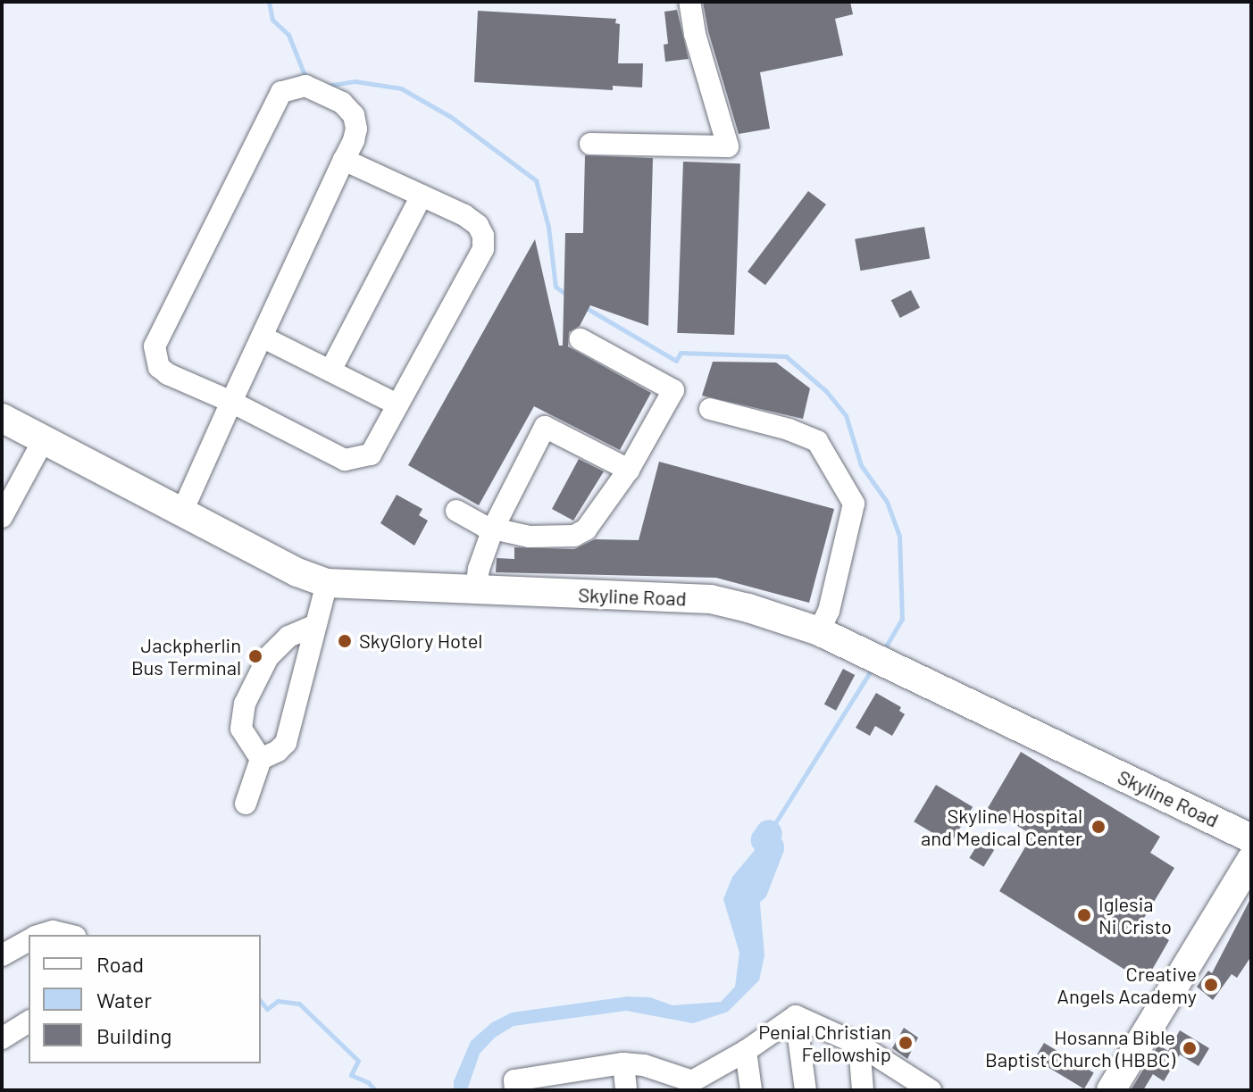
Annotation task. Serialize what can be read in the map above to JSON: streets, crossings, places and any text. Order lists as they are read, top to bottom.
{
  "streets": {
    "main road": ["Skyline Road"]
  },
  "places": [
    "SkyGlory Hotel",
    "Jackpherlin Bus Terminal",
    "Skyline Hospital and Medical Center",
    "Iglesia Ni Cristo",
    "Creative Angels Academy",
    "Penial Christian Fellowship",
    "Hosanna Bible Baptist Church (HBBC)"
  ],
  "legend": ["Road", "Water", "Building"]
}
